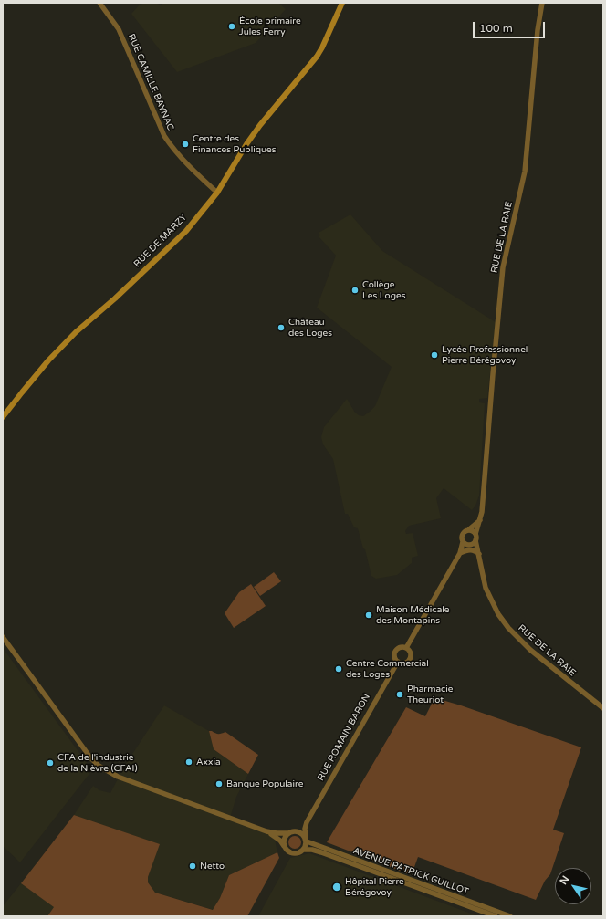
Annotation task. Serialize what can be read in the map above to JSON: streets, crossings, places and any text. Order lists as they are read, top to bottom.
{
  "streets": {
    "main road": ["RUE DE MARZY"],
    "street": [
      "RUE CAMILLE BAYNAC",
      "RUE DE LA RAIE",
      "RUE ROMAIN BARON",
      "AVENUE PATRICK GUILLOT"
    ]
  },
  "crossings": [
    ["RUE CAMILLE BAYNAC", "RUE DE MARZY"],
    ["RUE ROMAIN BARON", "AVENUE PATRICK GUILLOT"]
  ],
  "places": [
    "École primaire Jules Ferry",
    "Centre des Finances Publiques",
    "Collège Les Loges",
    "Château des Loges",
    "Lycée Professionnel Pierre Bérégovoy",
    "Maison Médicale des Montapins",
    "Centre Commercial des Loges",
    "Pharmacie Theuriot",
    "Axxia",
    "CFA de l'industrie de la Nièvre (CFAI)",
    "Banque Populaire",
    "Netto",
    "Hôpital Pierre Bérégovoy"
  ],
  "scale_bar": "100 m",
  "north": "top left"
}
